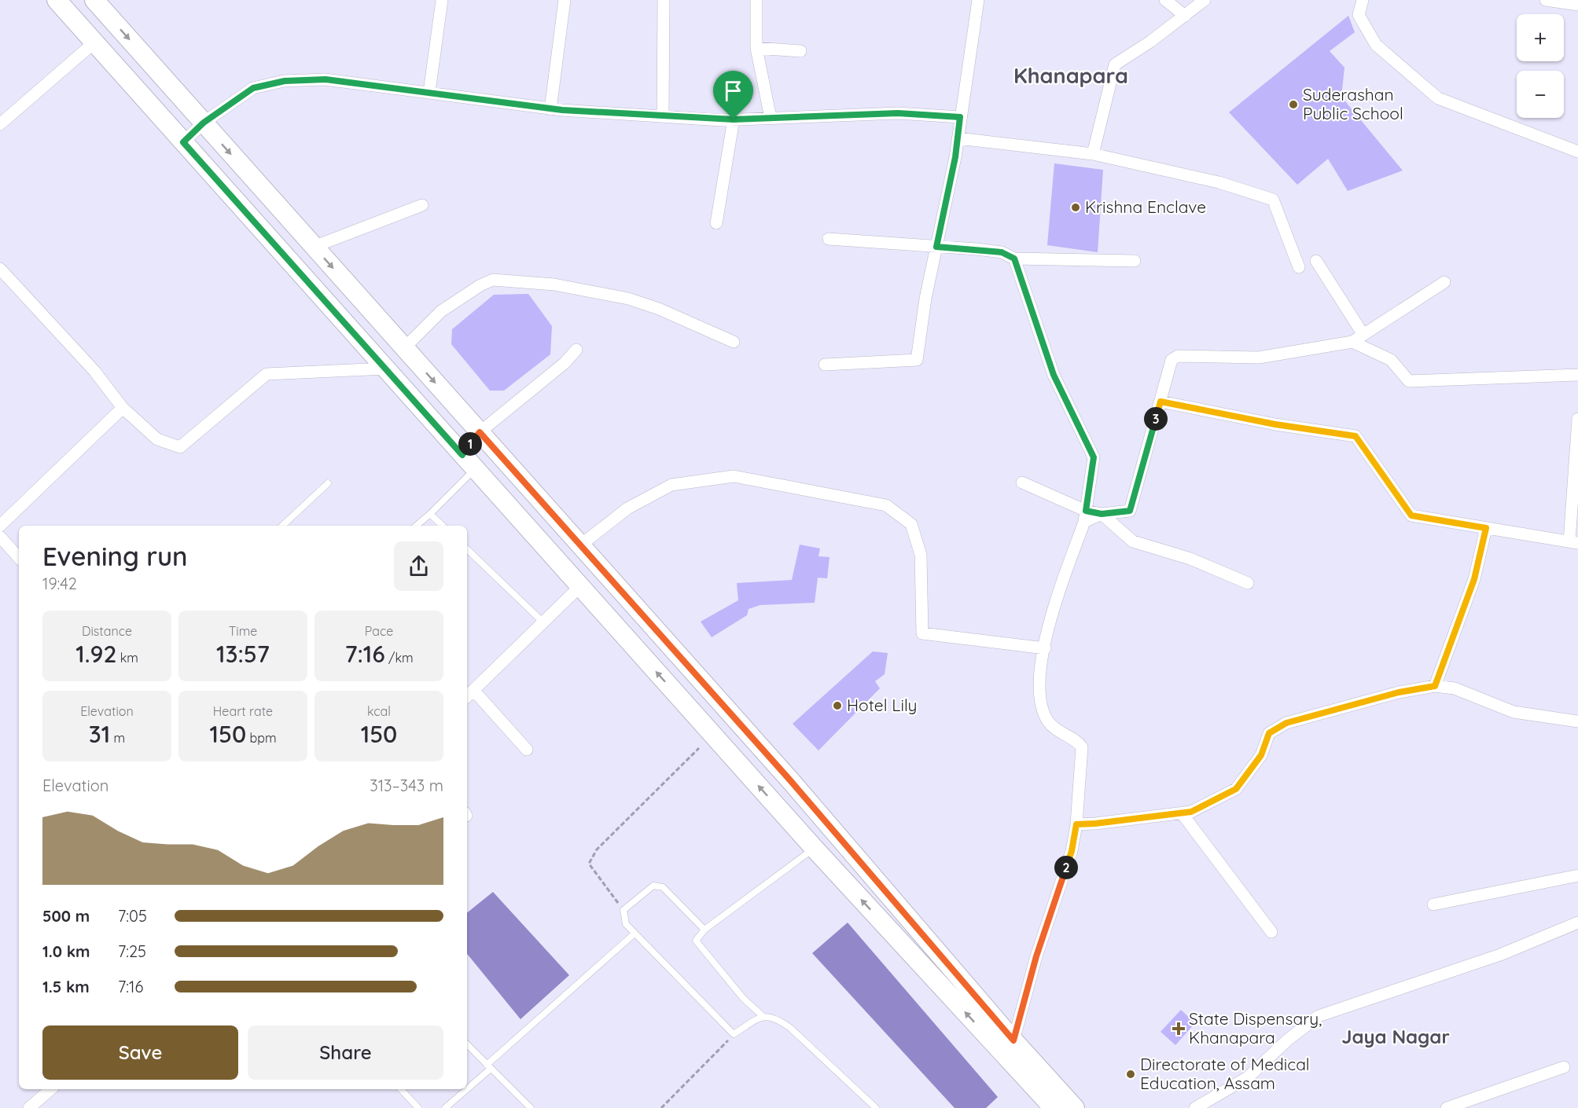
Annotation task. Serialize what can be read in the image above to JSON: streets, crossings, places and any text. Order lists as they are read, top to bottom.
{
  "districts": ["Khanapara", "Jaya Nagar"],
  "places": {
    "other": [
      "Suderashan Public School",
      "Krishna Enclave",
      "Hotel Lily",
      "Directorate of Medical Education, Assam"
    ],
    "health": ["State Dispensary, Khanapara"]
  },
  "page": {
    "map_buttons": ["+", "−"],
    "pins": ["3", "1", "2"],
    "heading": ["Evening run", "19:42"],
    "stats": [
      ["Distance", "1.92 km"],
      ["Time", "13:57"],
      ["Pace", "7:16 /km"],
      ["Elevation", "31 m"],
      ["Heart rate", "150 bpm"],
      ["kcal", "150"]
    ],
    "chart": ["Elevation", "313–343 m"],
    "list": [
      {
        "name": "500 m",
        "note": "7:05"
      },
      {
        "name": "1.0 km",
        "note": "7:25"
      },
      {
        "name": "1.5 km",
        "note": "7:16"
      }
    ],
    "buttons": ["Save", "Share"]
  }
}
